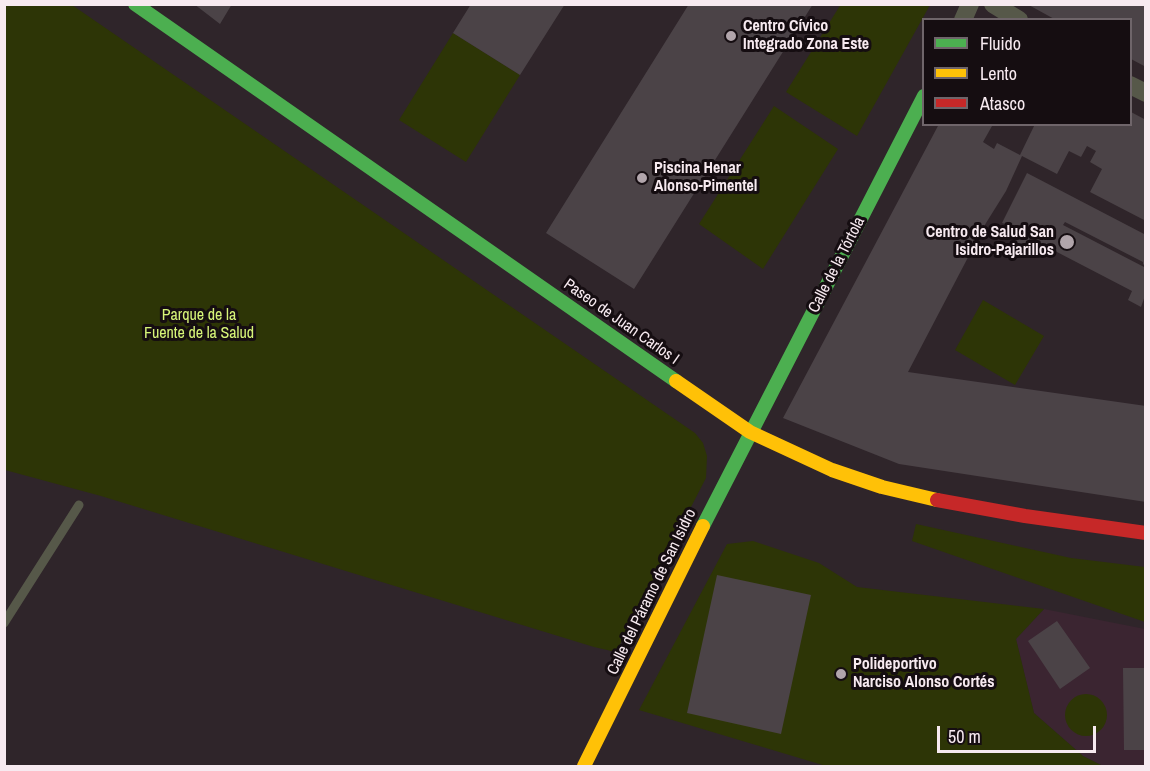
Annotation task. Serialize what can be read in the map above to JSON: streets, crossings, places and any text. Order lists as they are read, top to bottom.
{
  "streets": {
    "main road": ["Calle de la Tórtola", "Paseo de Juan Carlos I", "Calle del Páramo de San Isidro"]
  },
  "crossings": [
    ["Calle de la Tórtola", "Paseo de Juan Carlos I"],
    ["Calle de la Tórtola", "Calle del Páramo de San Isidro"],
    ["Paseo de Juan Carlos I", "Calle del Páramo de San Isidro"]
  ],
  "parks": ["Parque de la Fuente de la Salud"],
  "places": [
    "Centro Cívico Integrado Zona Este",
    "Piscina Henar Alonso-Pimentel",
    "Centro de Salud San Isidro-Pajarillos",
    "Polideportivo Narciso Alonso Cortés"
  ],
  "legend": ["Fluido", "Lento", "Atasco"],
  "scale_bar": "50 m"
}
